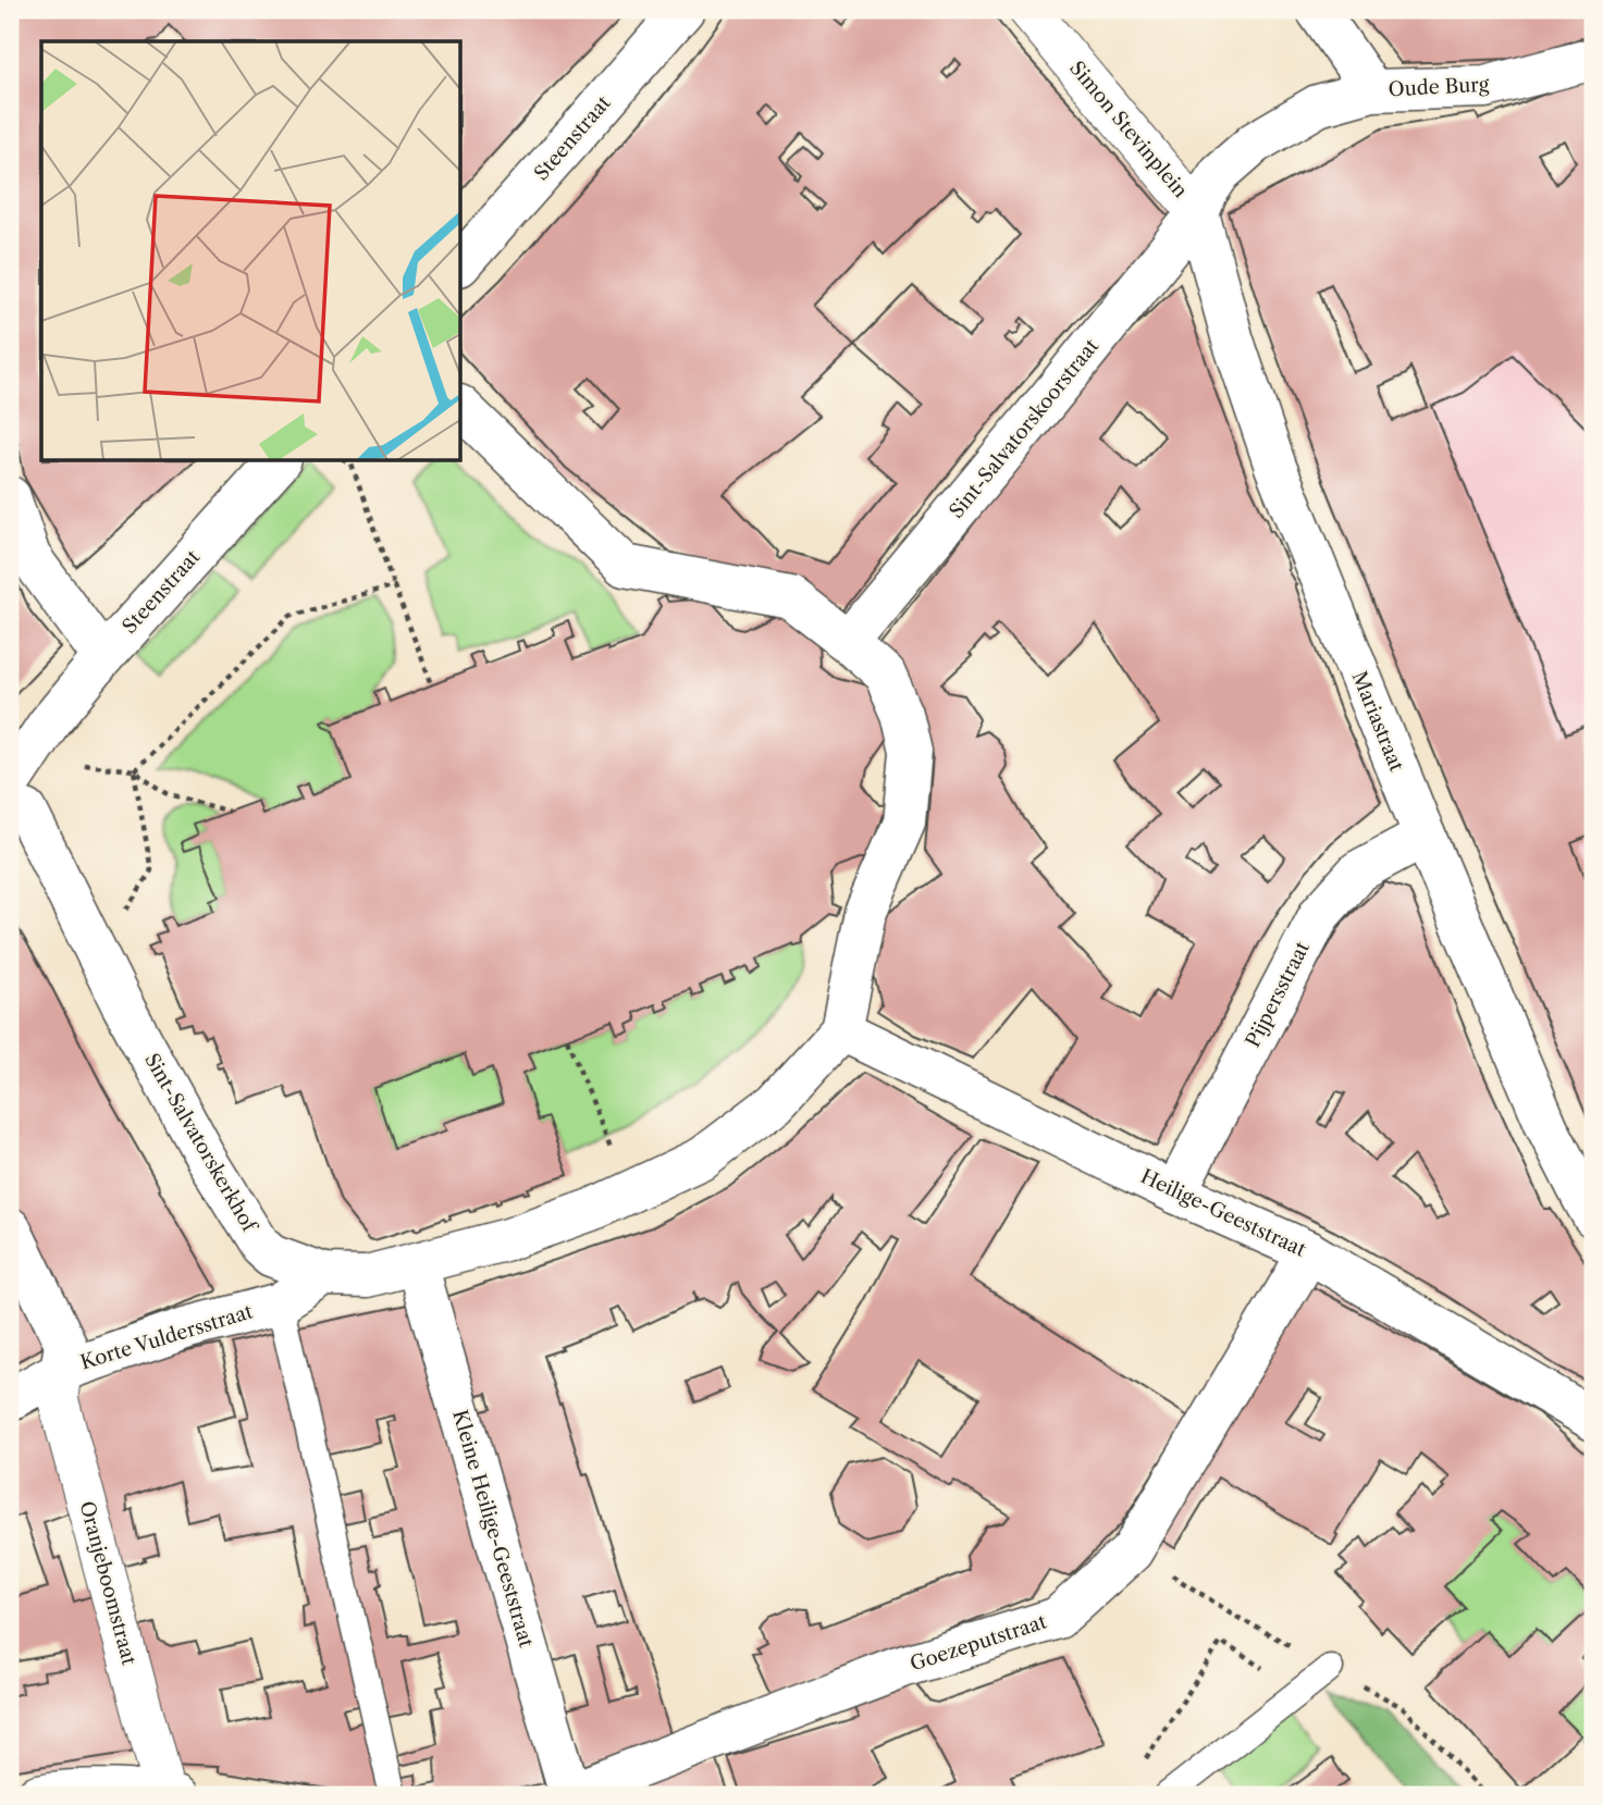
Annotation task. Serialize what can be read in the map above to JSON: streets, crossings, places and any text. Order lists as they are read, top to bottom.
{
  "streets": {
    "street": [
      "Oude Burg",
      "Simon Stevinplein",
      "Steenstraat",
      "Sint-Salvatorskoorstraat",
      "Mariastraat",
      "Pijpersstraat",
      "Sint-Salvatorskerkhof",
      "Heilige-Geeststraat",
      "Korte Vuldersstraat",
      "Kleine Heilige-Geeststraat",
      "Oranjeboomstraat",
      "Goezeputstraat"
    ]
  },
  "crossings": [
    ["Oude Burg", "Simon Stevinplein"],
    ["Simon Stevinplein", "Sint-Salvatorskoorstraat"],
    ["Simon Stevinplein", "Mariastraat"],
    ["Sint-Salvatorskoorstraat", "Mariastraat"],
    ["Mariastraat", "Pijpersstraat"],
    ["Pijpersstraat", "Heilige-Geeststraat"],
    ["Sint-Salvatorskerkhof", "Heilige-Geeststraat"],
    ["Sint-Salvatorskerkhof", "Korte Vuldersstraat"],
    ["Sint-Salvatorskerkhof", "Kleine Heilige-Geeststraat"],
    ["Heilige-Geeststraat", "Goezeputstraat"],
    ["Korte Vuldersstraat", "Oranjeboomstraat"],
    ["Kleine Heilige-Geeststraat", "Goezeputstraat"]
  ]
}
